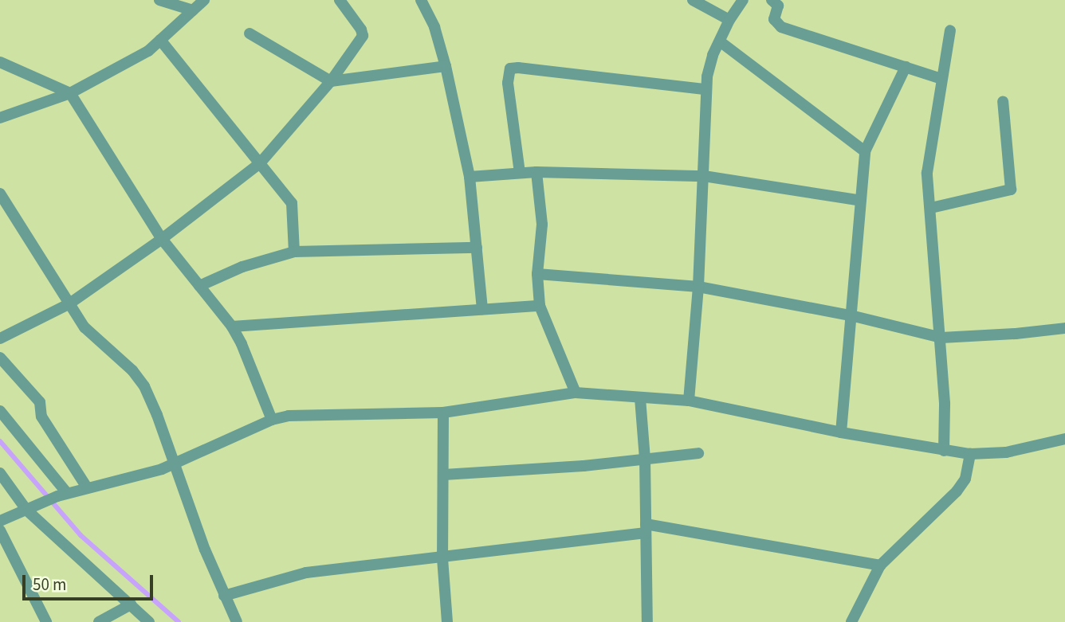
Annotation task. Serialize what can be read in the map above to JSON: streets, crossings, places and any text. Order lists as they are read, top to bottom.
{
  "scale_bar": "50 m"
}
